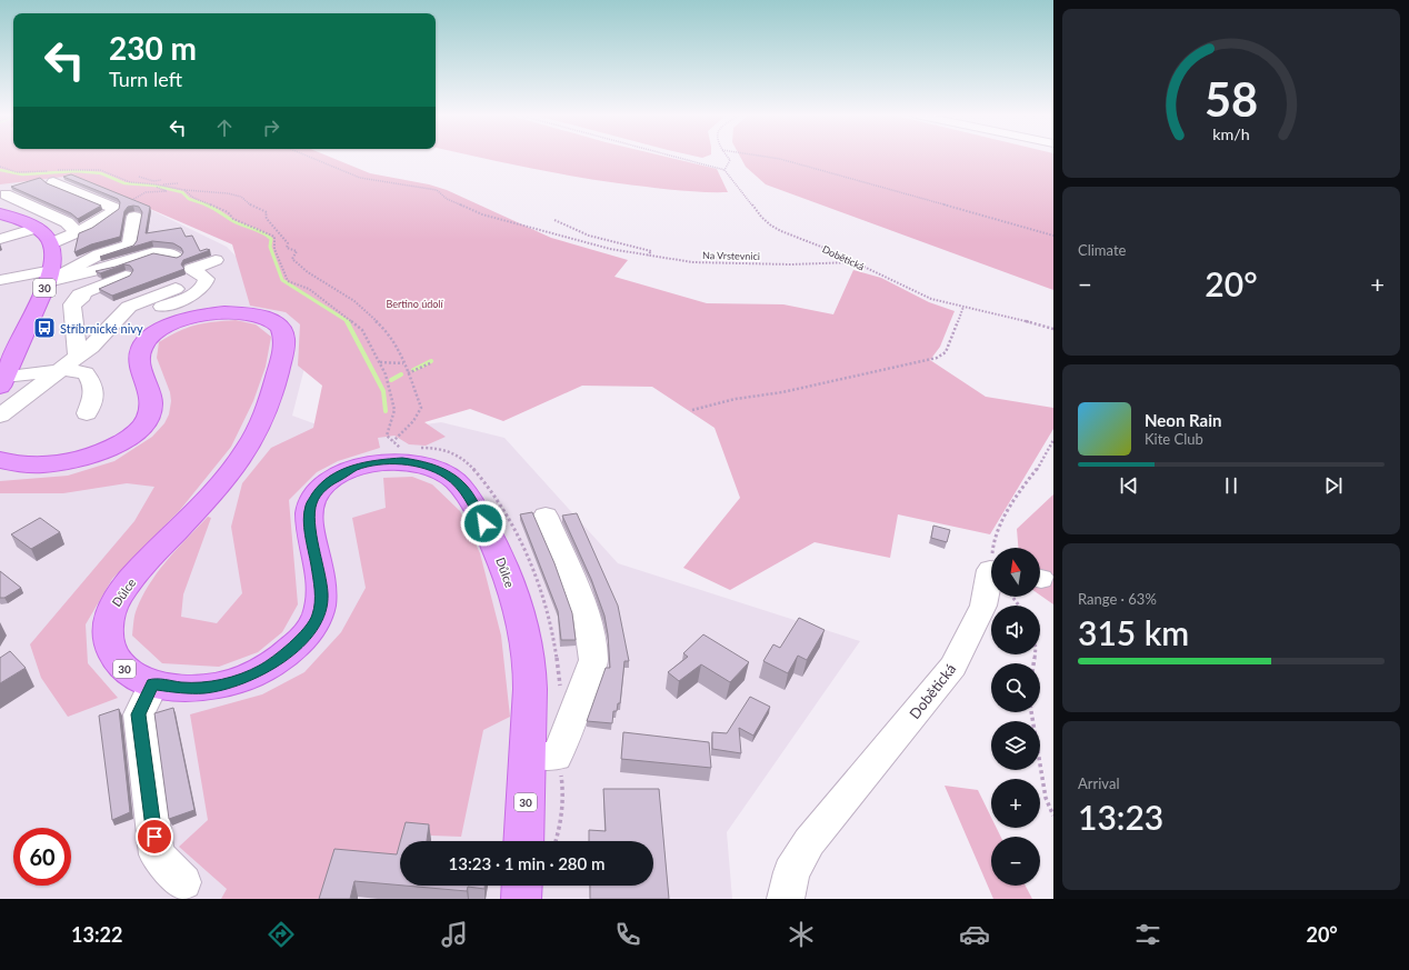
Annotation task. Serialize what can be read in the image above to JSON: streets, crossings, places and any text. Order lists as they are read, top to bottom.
{
  "streets": {
    "main road": ["30", "Důlce"],
    "street": ["Dobětická"],
    "path": ["Na Vrstevnici"]
  },
  "crossings": [
    ["Na Vrstevnici", "Dobětická"]
  ],
  "parks": ["Bertino údolí"],
  "places": {
    "bus stop": ["Stříbrnické nivy"]
  },
  "north": "top",
  "page": {
    "turn": ["230 m", "Turn left"],
    "tile": [
      "Climate",
      ["Range · 63%", "315 km"],
      ["Arrival", "13:23"]
    ],
    "heat": ["−", "20°", "+"],
    "song": ["Neon Rain", "Kite Club"],
    "map_buttons": ["+", "−"],
    "limit": "60",
    "trip": "13:23 · 1 min · 280 m",
    "tabs": ["13:22", "20°"],
    "gauge": ["58", "km/h"]
  }
}
